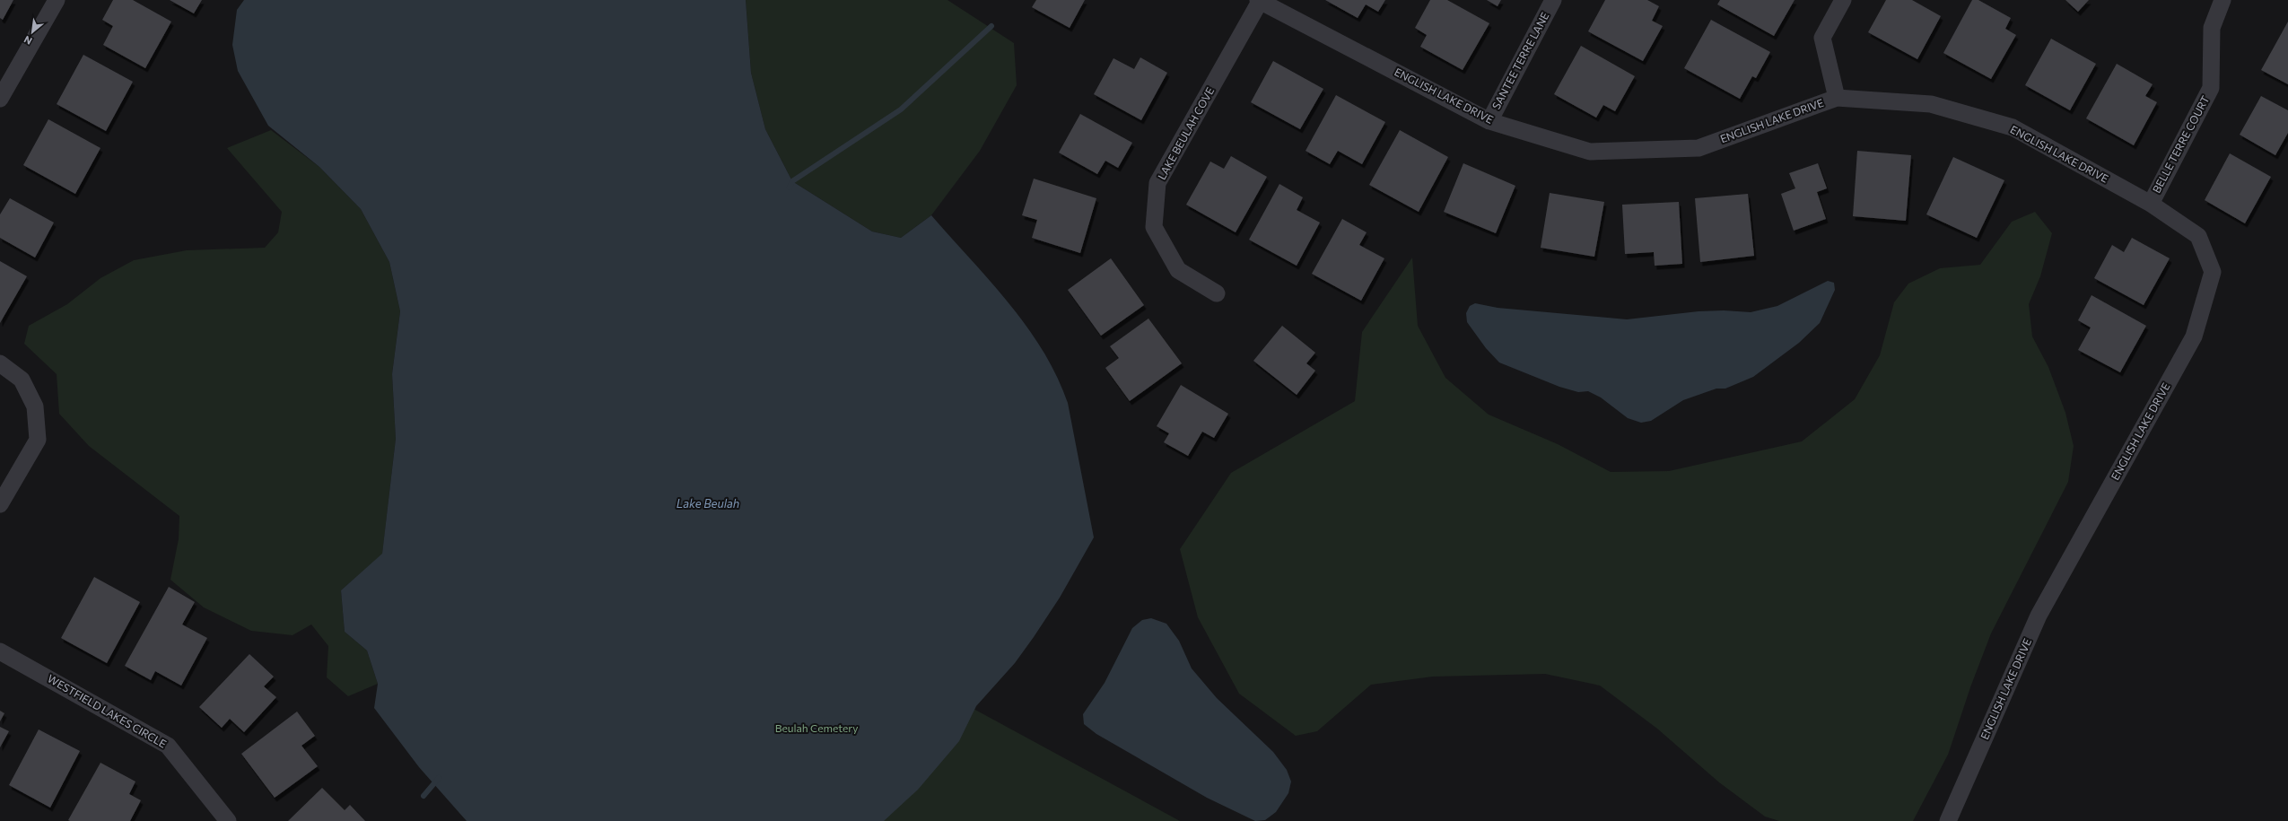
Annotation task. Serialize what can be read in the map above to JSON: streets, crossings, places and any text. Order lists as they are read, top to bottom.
{
  "streets": {
    "street": [
      "SANTEE TERRE LANE",
      "ENGLISH LAKE DRIVE",
      "LAKE BEULAH COVE",
      "BELLE TERRE COURT",
      "WESTFIELD LAKES CIRCLE"
    ]
  },
  "crossings": [
    ["SANTEE TERRE LANE", "ENGLISH LAKE DRIVE"],
    ["ENGLISH LAKE DRIVE", "LAKE BEULAH COVE"],
    ["ENGLISH LAKE DRIVE", "BELLE TERRE COURT"]
  ],
  "water": ["Lake Beulah"],
  "parks": ["Beulah Cemetery"],
  "north": "bottom left"
}
